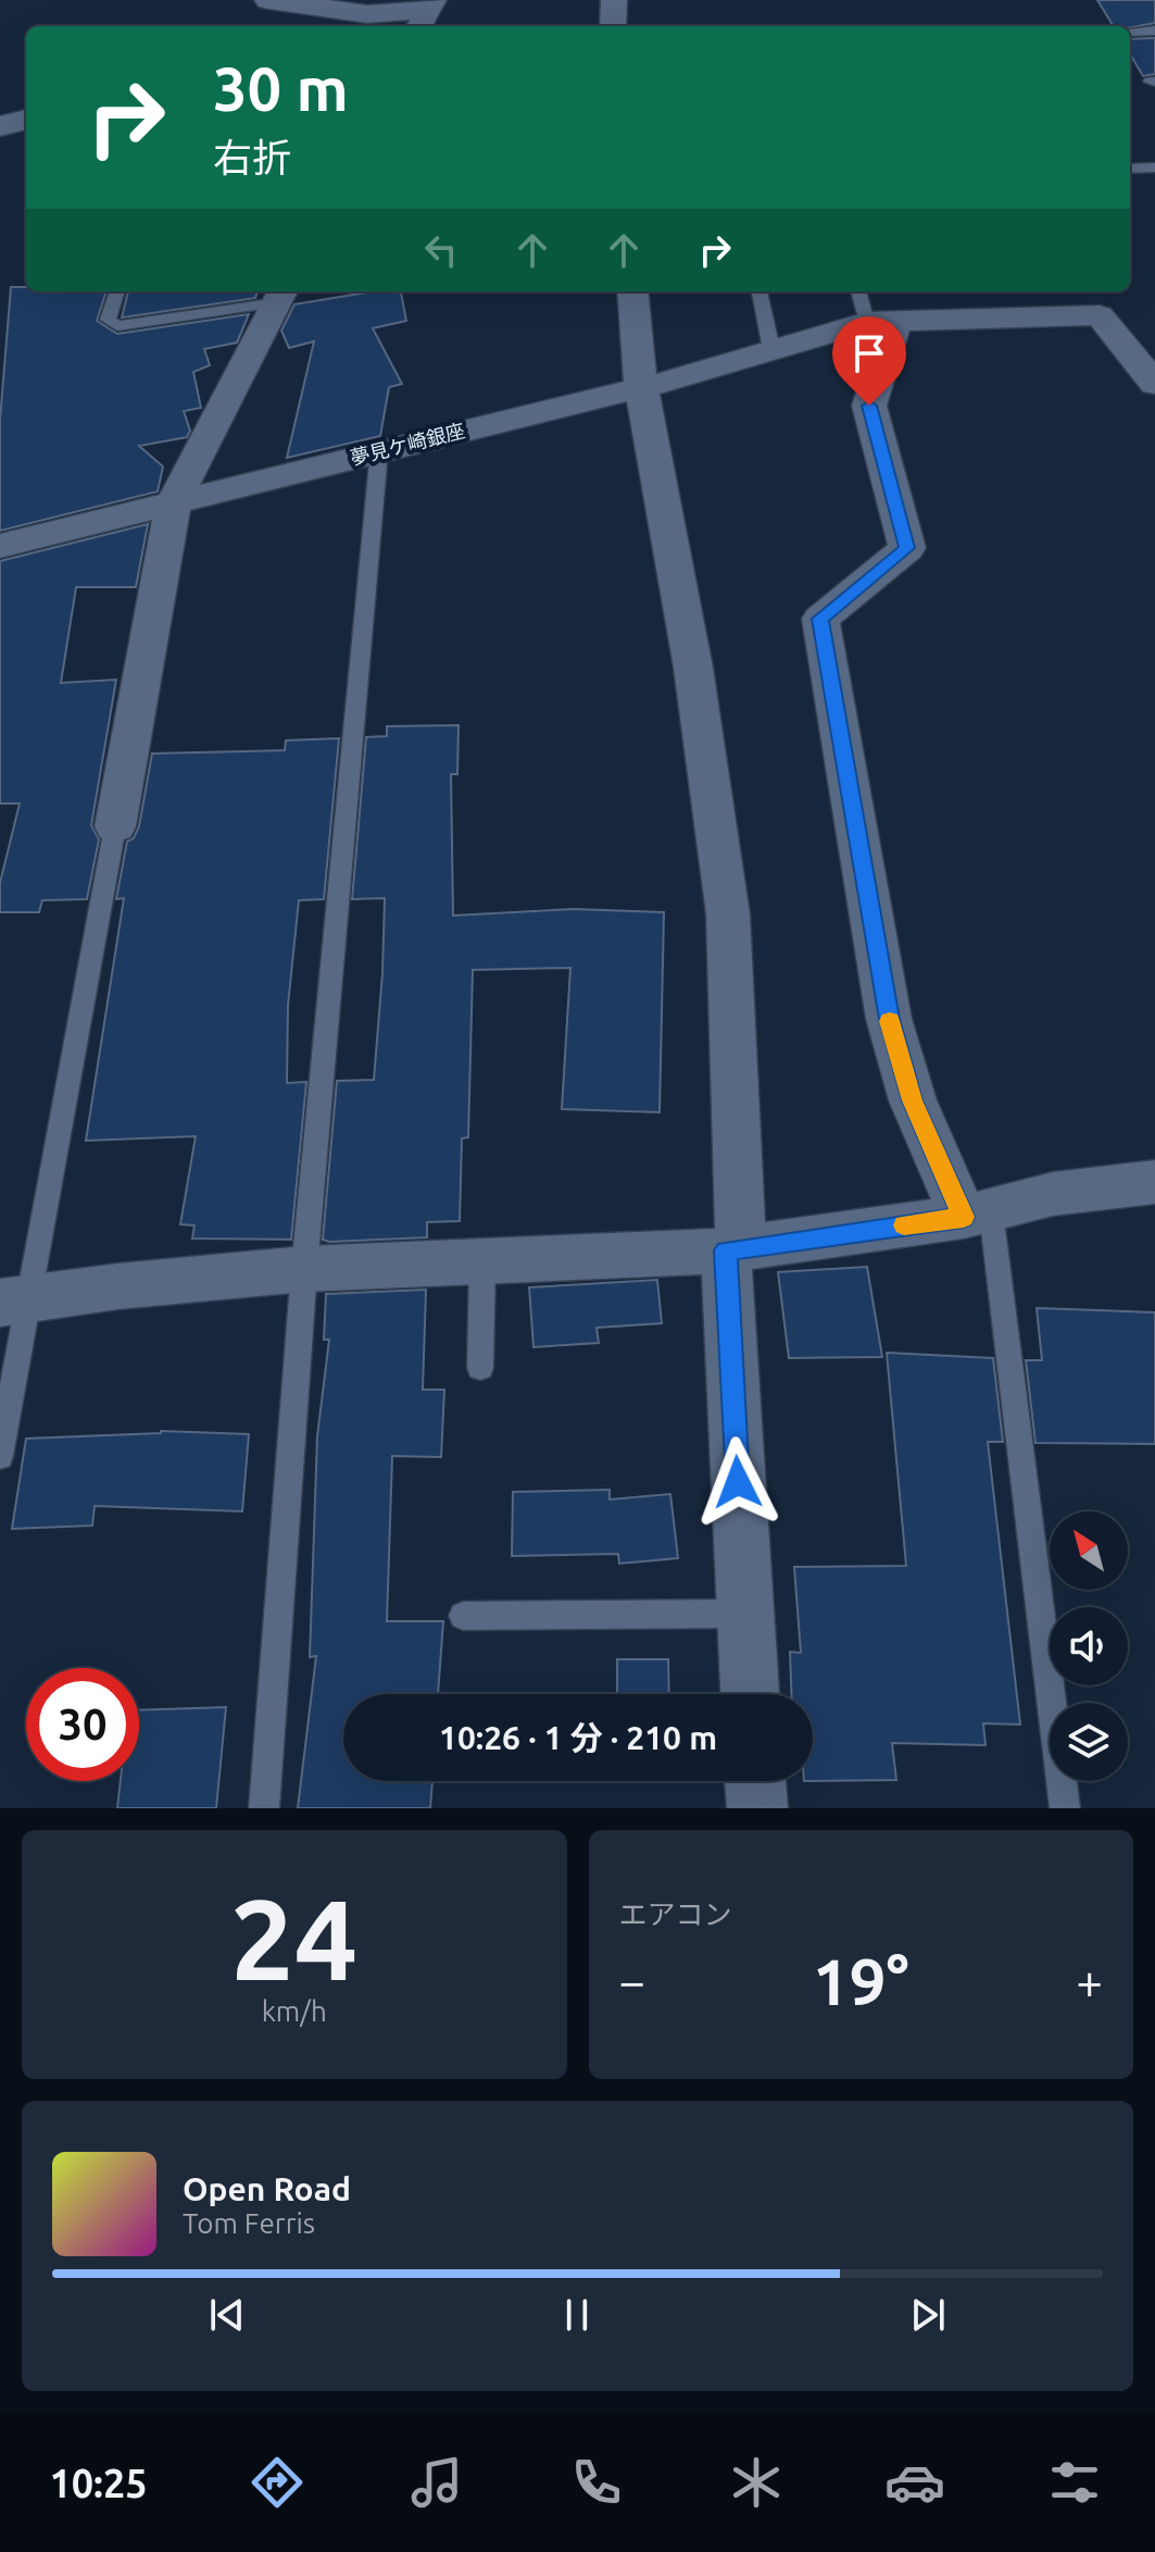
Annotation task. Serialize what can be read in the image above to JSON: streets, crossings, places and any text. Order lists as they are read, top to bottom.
{
  "streets": {
    "street": ["夢見ケ崎銀座"]
  },
  "north": "top left",
  "page": {
    "turn": ["30 m", "右折"],
    "limit": "30",
    "trip": "10:26 · 1 分 · 210 m",
    "tile": [
      ["24", "km/h"],
      "エアコン"
    ],
    "heat": ["−", "19°", "+"],
    "song": ["Open Road", "Tom Ferris"],
    "tabs": "10:25"
  }
}
